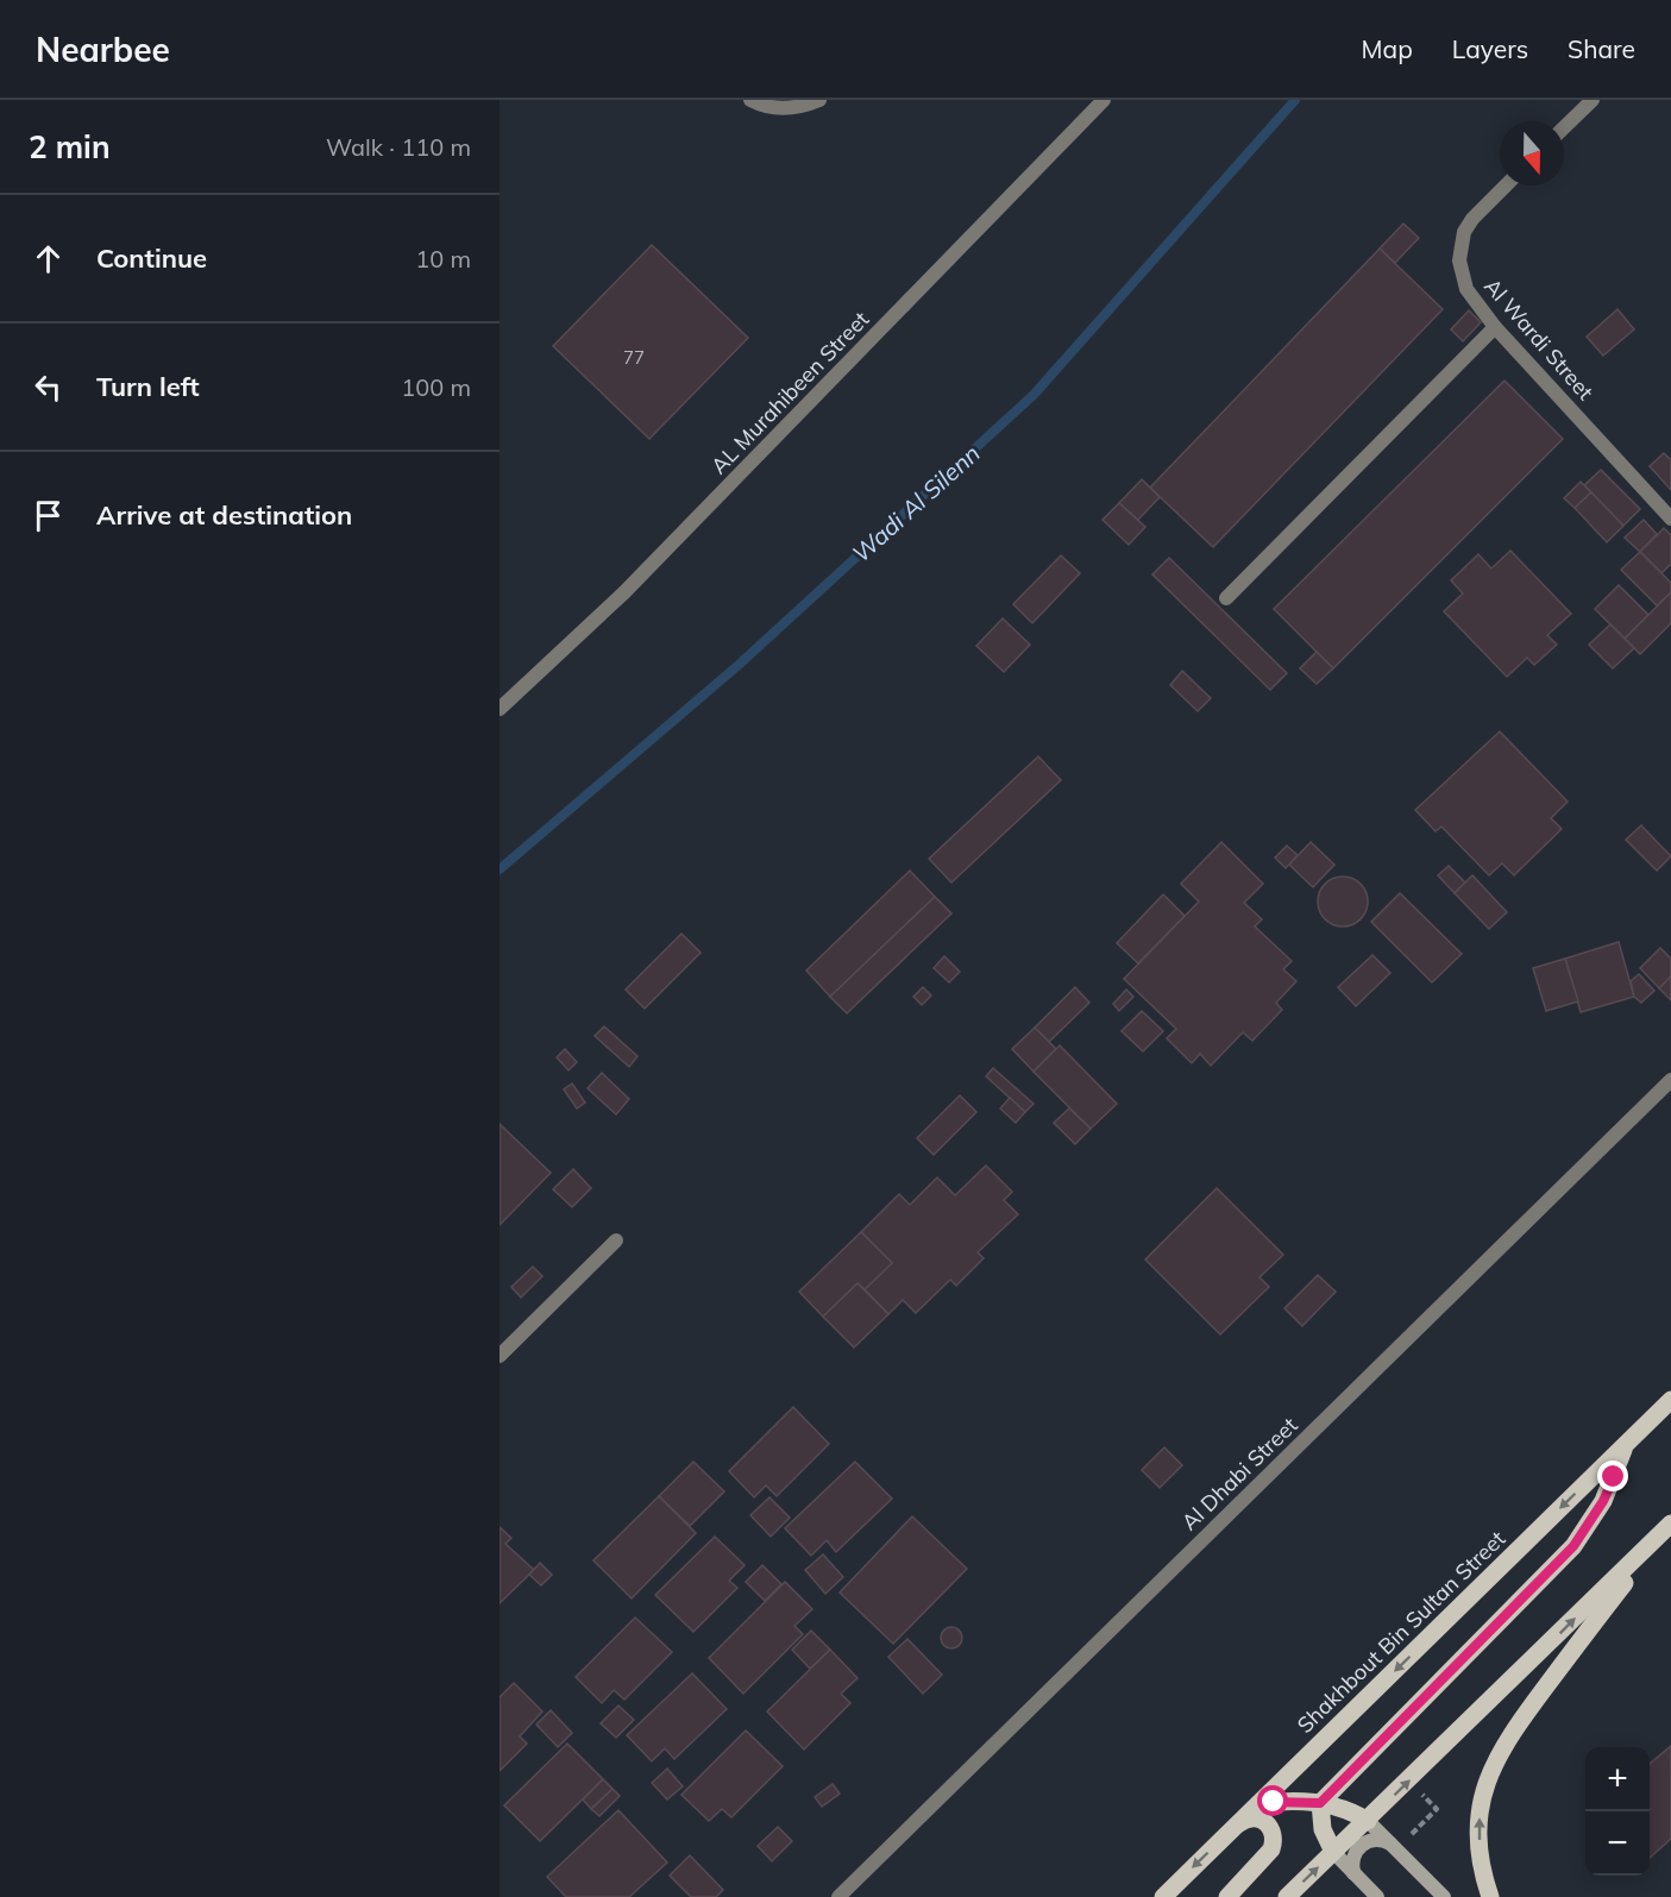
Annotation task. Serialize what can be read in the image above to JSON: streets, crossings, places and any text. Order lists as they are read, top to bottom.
{
  "streets": {
    "main road": ["Shakhbout Bin Sultan Street"],
    "street": ["Al Wardi Street", "AL Murahibeen Street", "Al Dhabi Street"]
  },
  "water": ["Wadi Al Silenn"],
  "house_numbers": ["77"],
  "north": "bottom",
  "page": {
    "header": "Nearbee",
    "nav": ["Map", "Layers", "Share"],
    "heading": ["2 min", "Walk · 110 m"],
    "list": [
      ["Continue", "10 m"],
      ["Turn left", "100 m"],
      "Arrive at destination"
    ],
    "map_buttons": ["+", "−"]
  }
}
